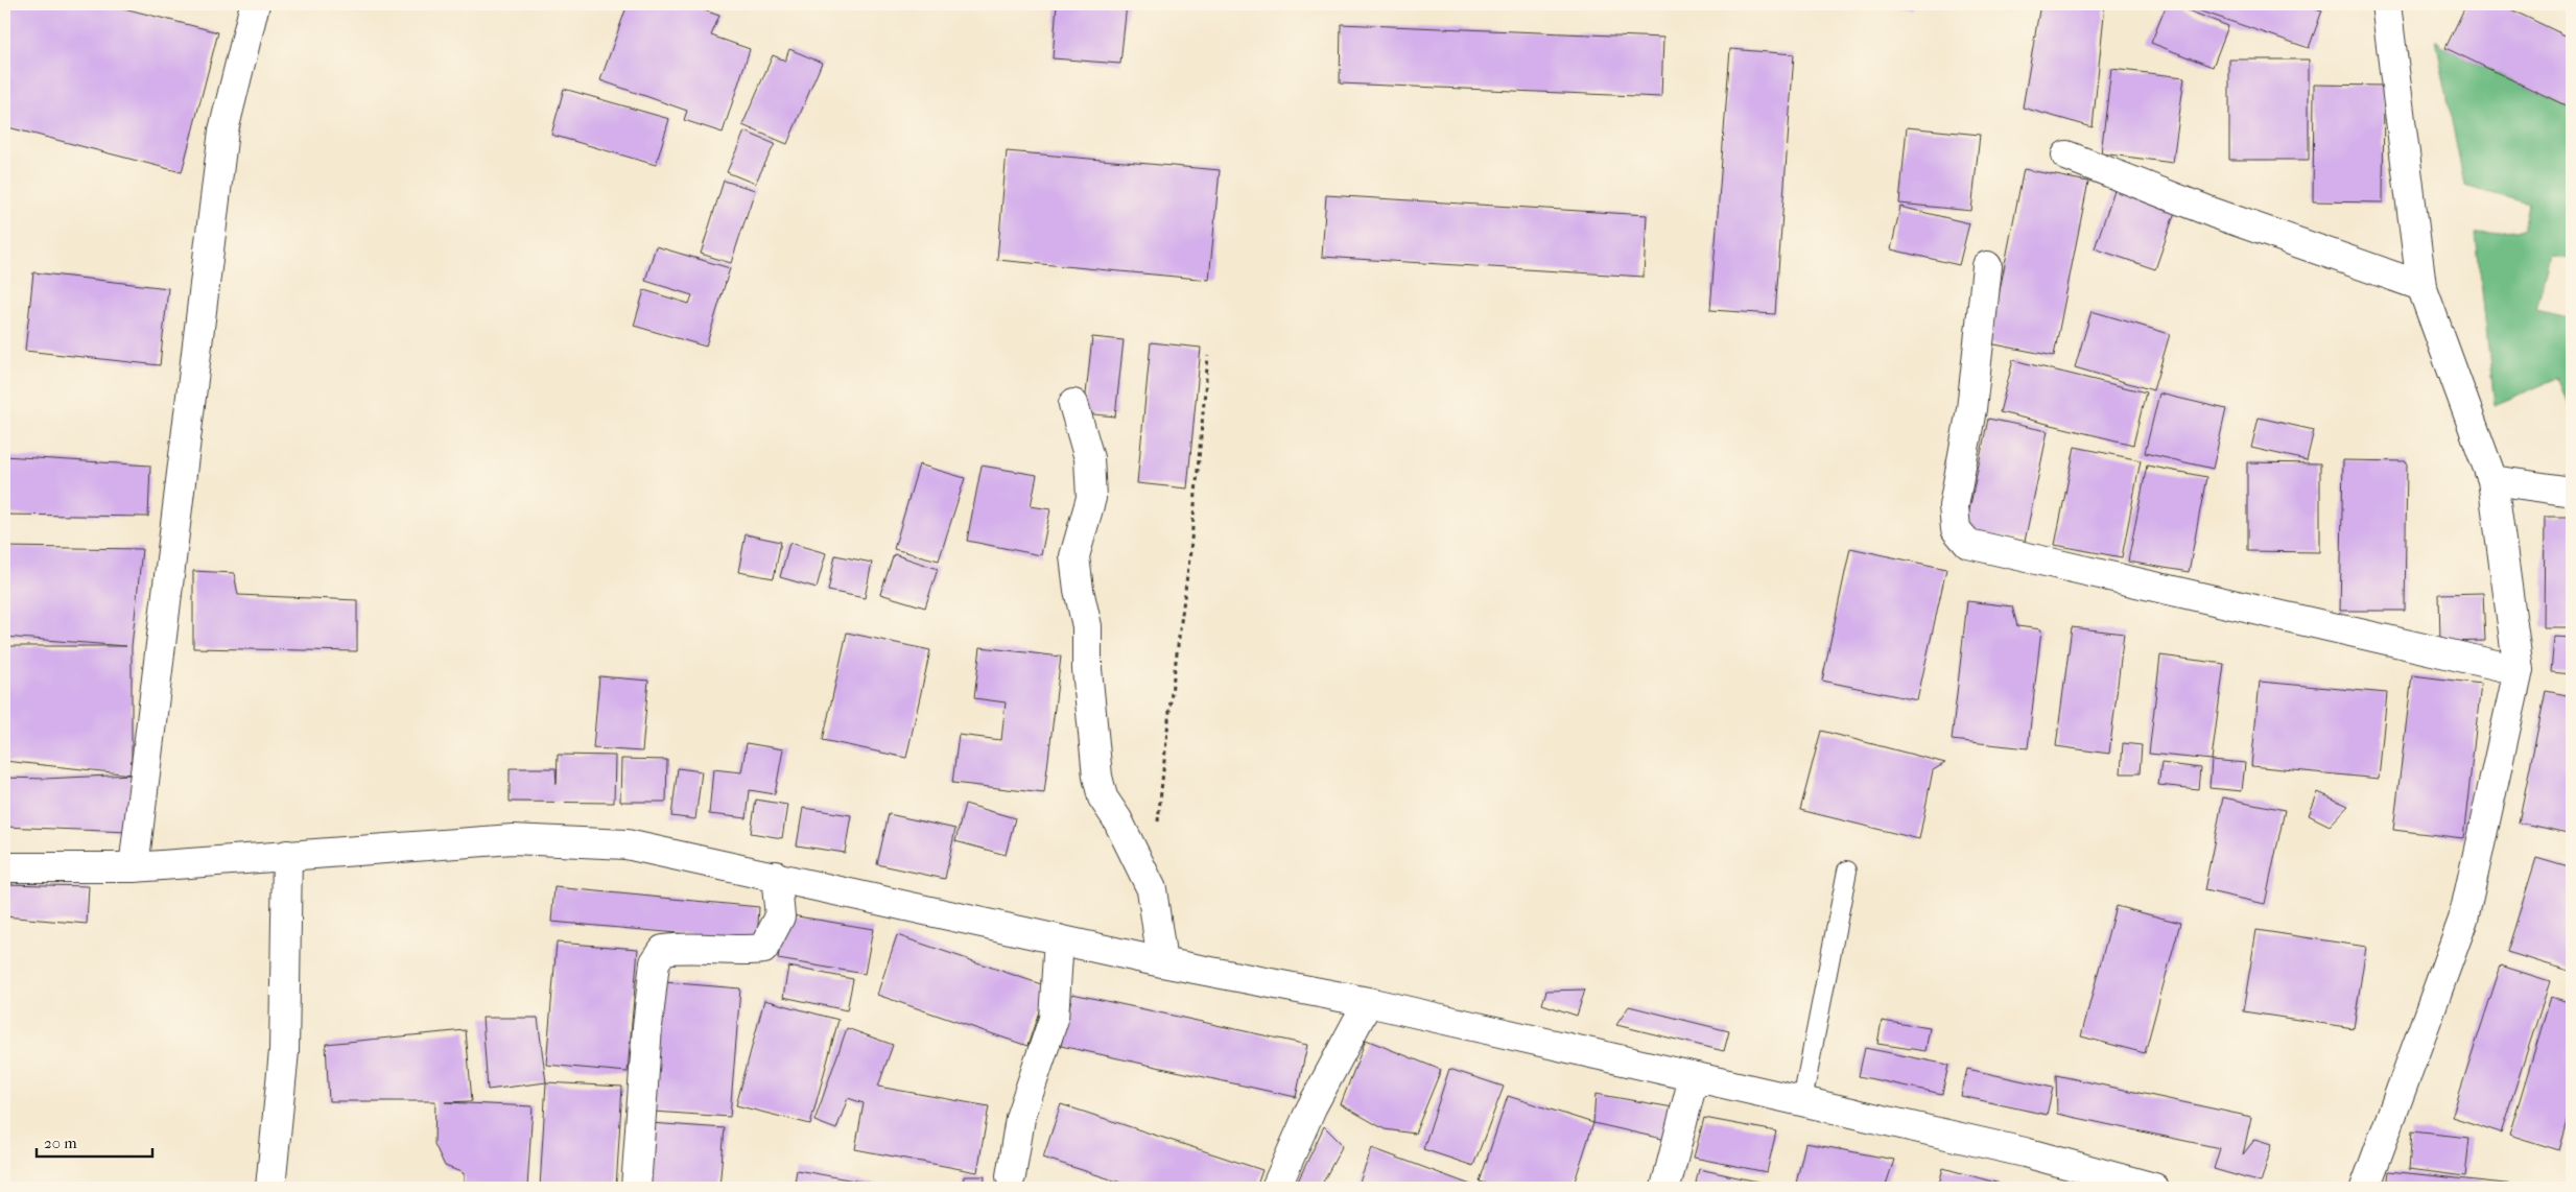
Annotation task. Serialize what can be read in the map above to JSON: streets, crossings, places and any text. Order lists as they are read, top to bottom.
{
  "scale_bar": "20 m"
}
